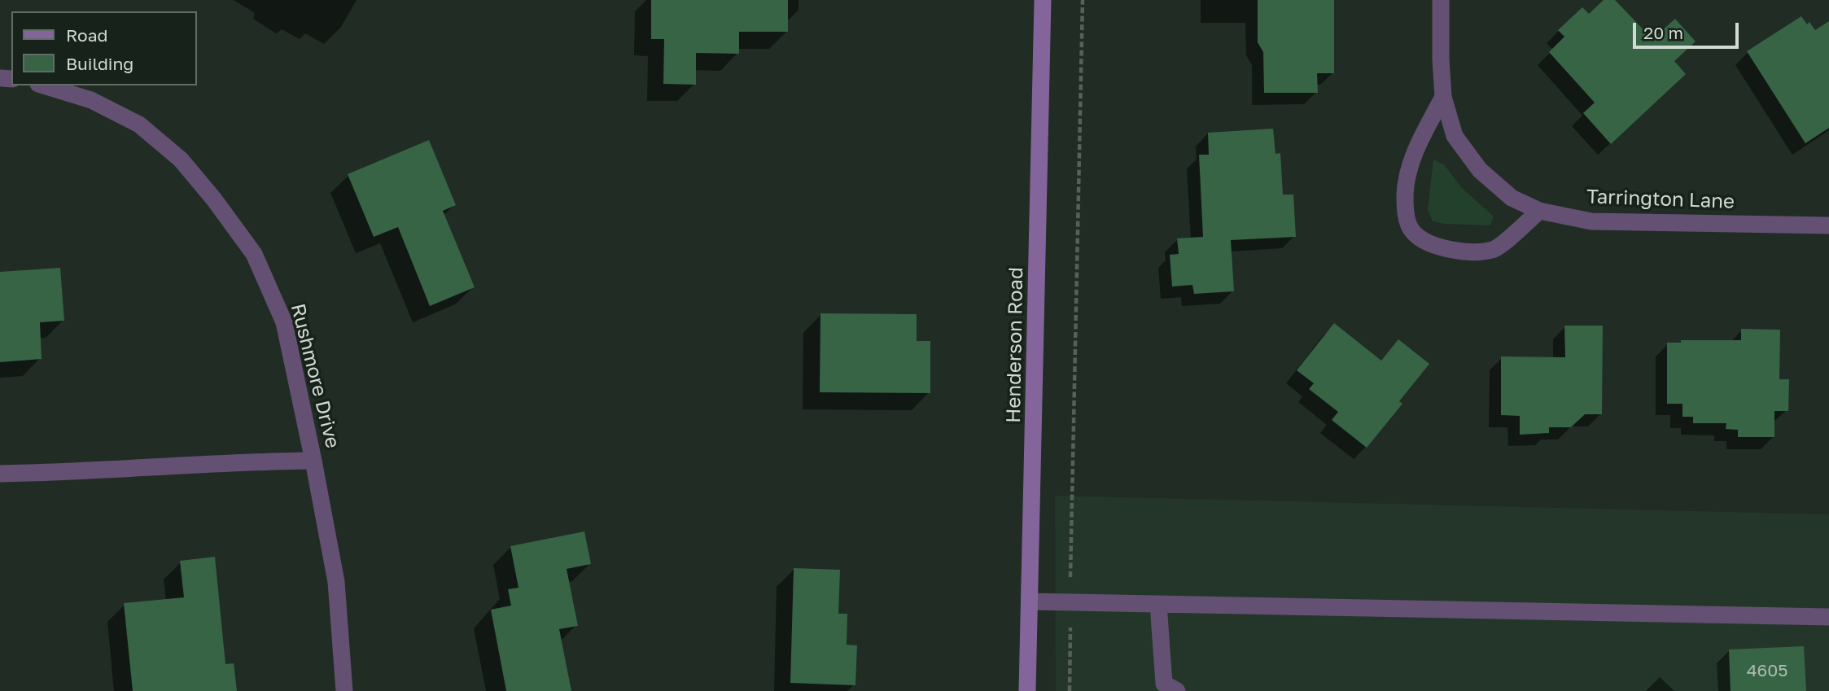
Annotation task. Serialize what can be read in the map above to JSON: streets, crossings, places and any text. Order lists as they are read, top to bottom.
{
  "streets": {
    "main road": ["Henderson Road"],
    "street": ["Tarrington Lane", "Rushmore Drive"]
  },
  "house_numbers": ["4605"],
  "legend": ["Road", "Building"],
  "scale_bar": "20 m"
}
